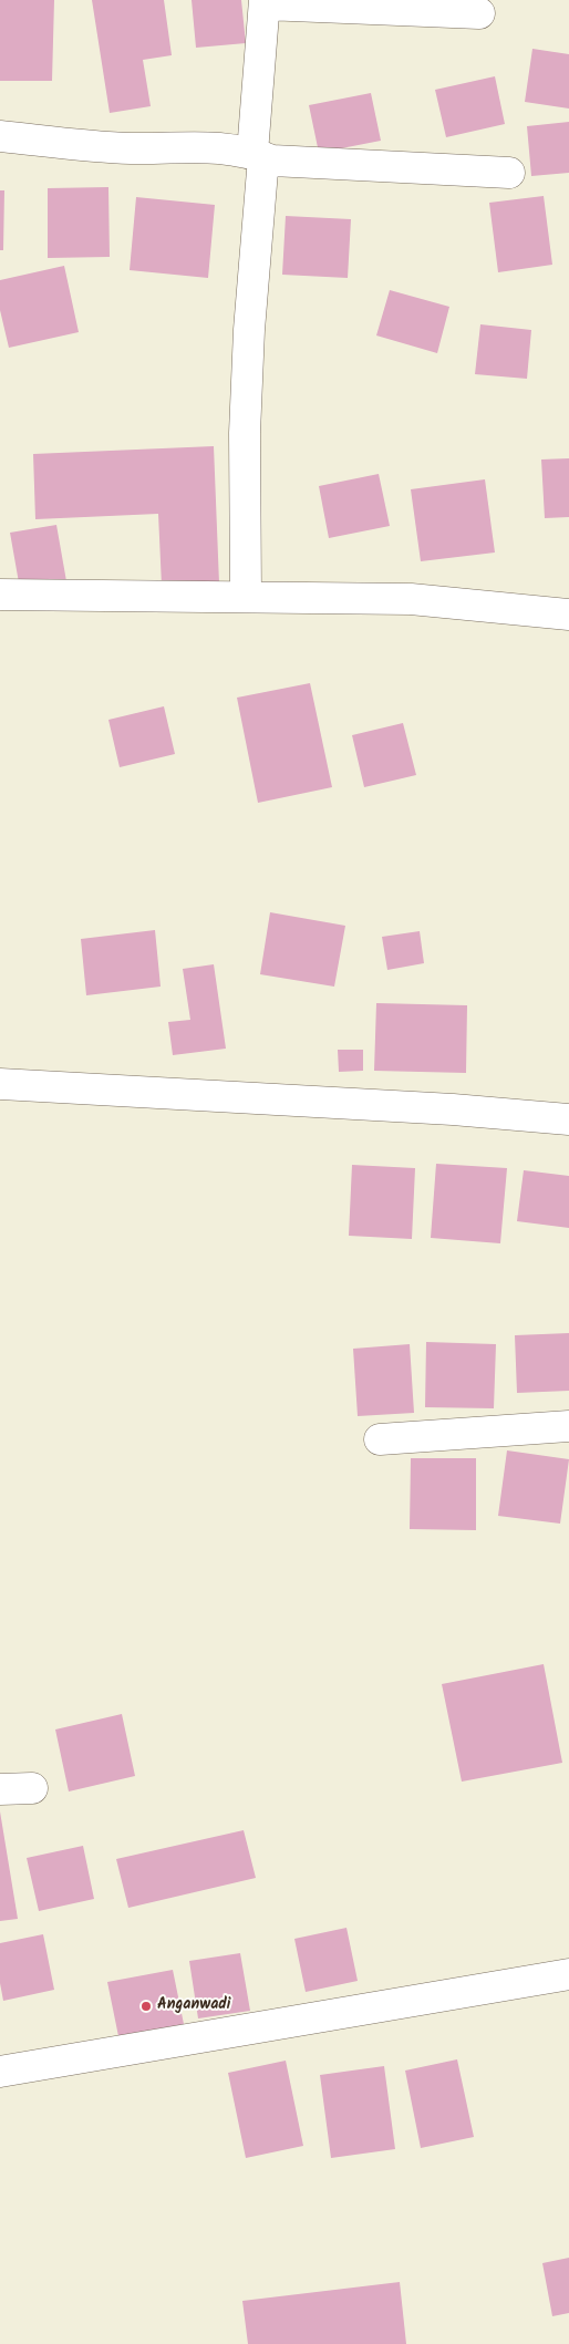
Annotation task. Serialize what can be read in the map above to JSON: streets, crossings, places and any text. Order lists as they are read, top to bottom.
{
  "places": ["Anganwadi"]
}
